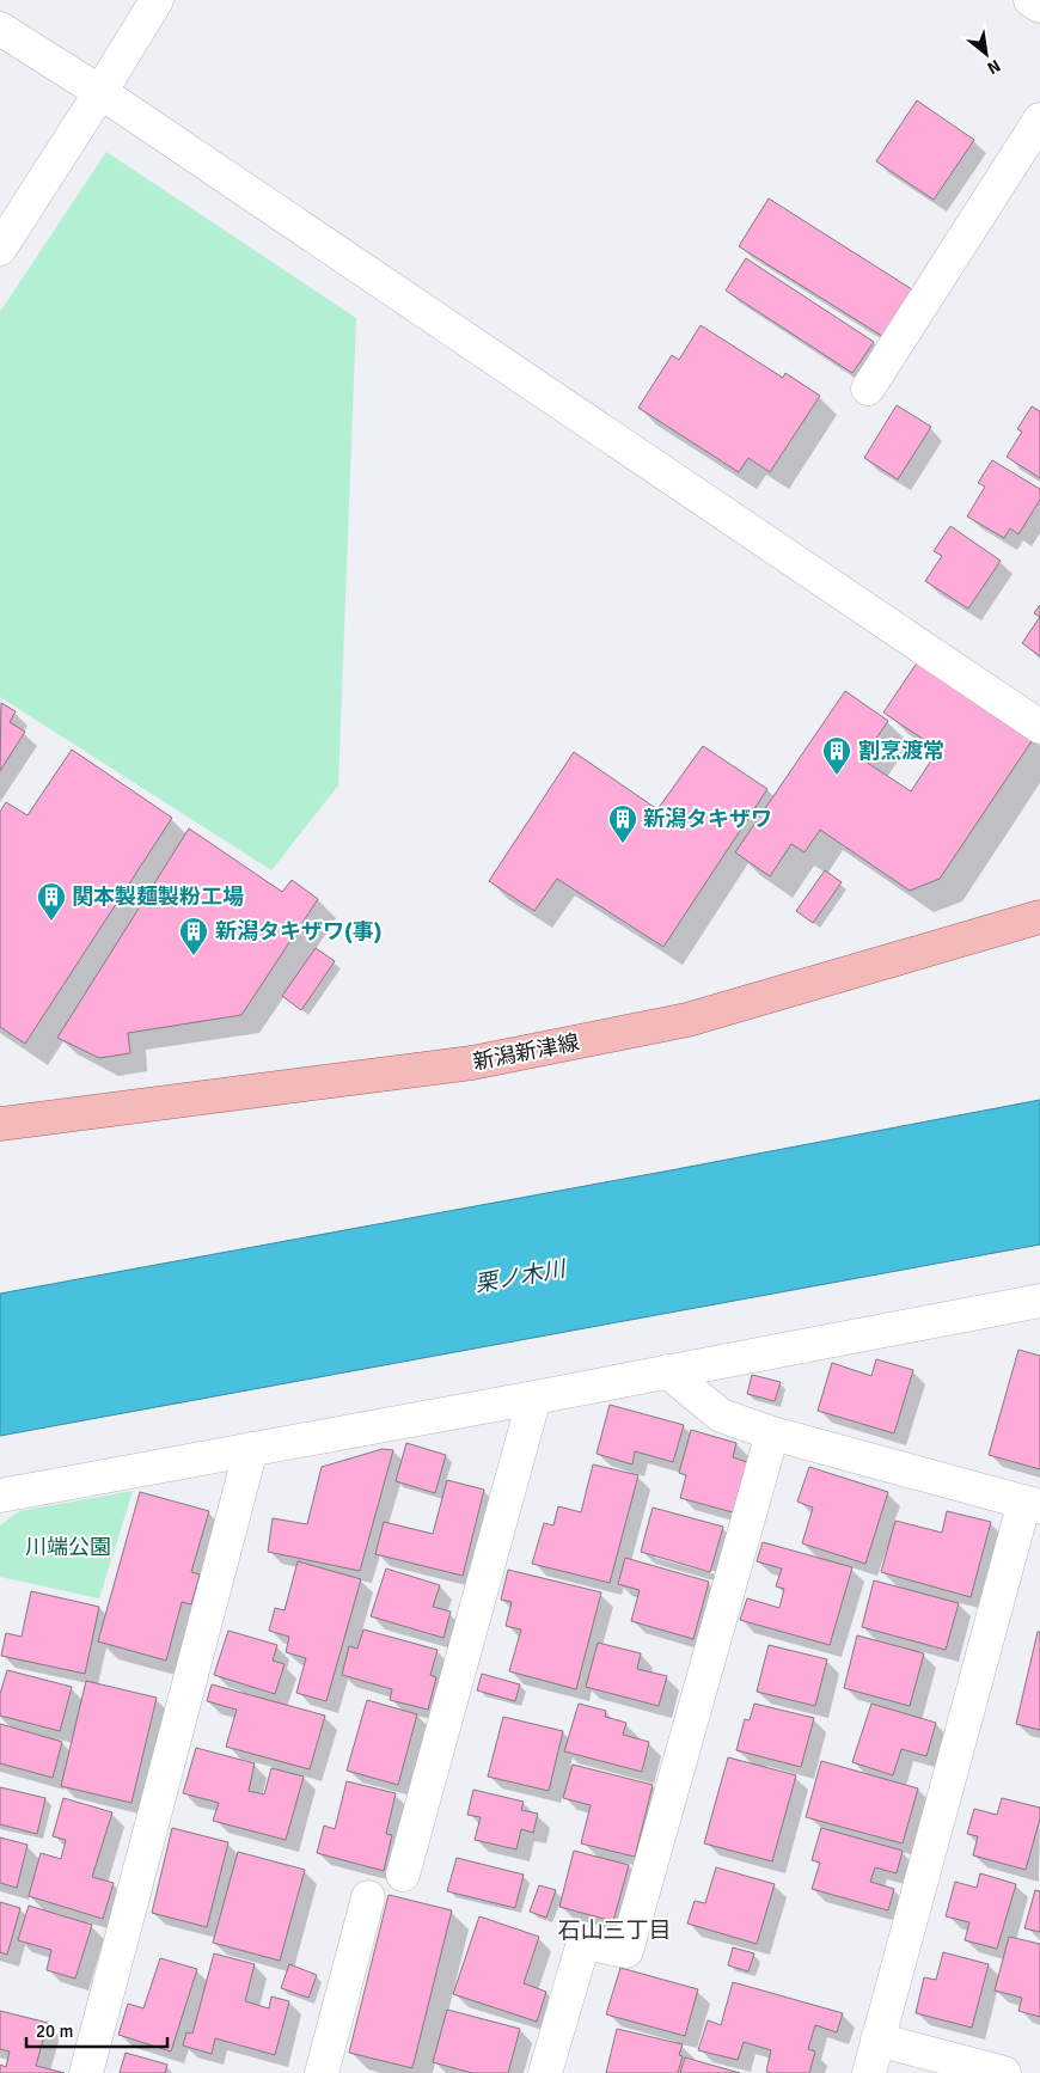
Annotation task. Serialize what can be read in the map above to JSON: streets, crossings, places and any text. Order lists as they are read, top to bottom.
{
  "streets": {
    "main road": ["新潟新津線"]
  },
  "districts": ["石山三丁目"],
  "water": ["栗ノ木川"],
  "parks": ["川端公園"],
  "places": {
    "building": [
      "割烹渡常",
      "新潟タキザワ",
      "関本製麺製粉工場",
      "新潟タキザワ(事)"
    ]
  },
  "scale_bar": "20 m",
  "north": "bottom right"
}
